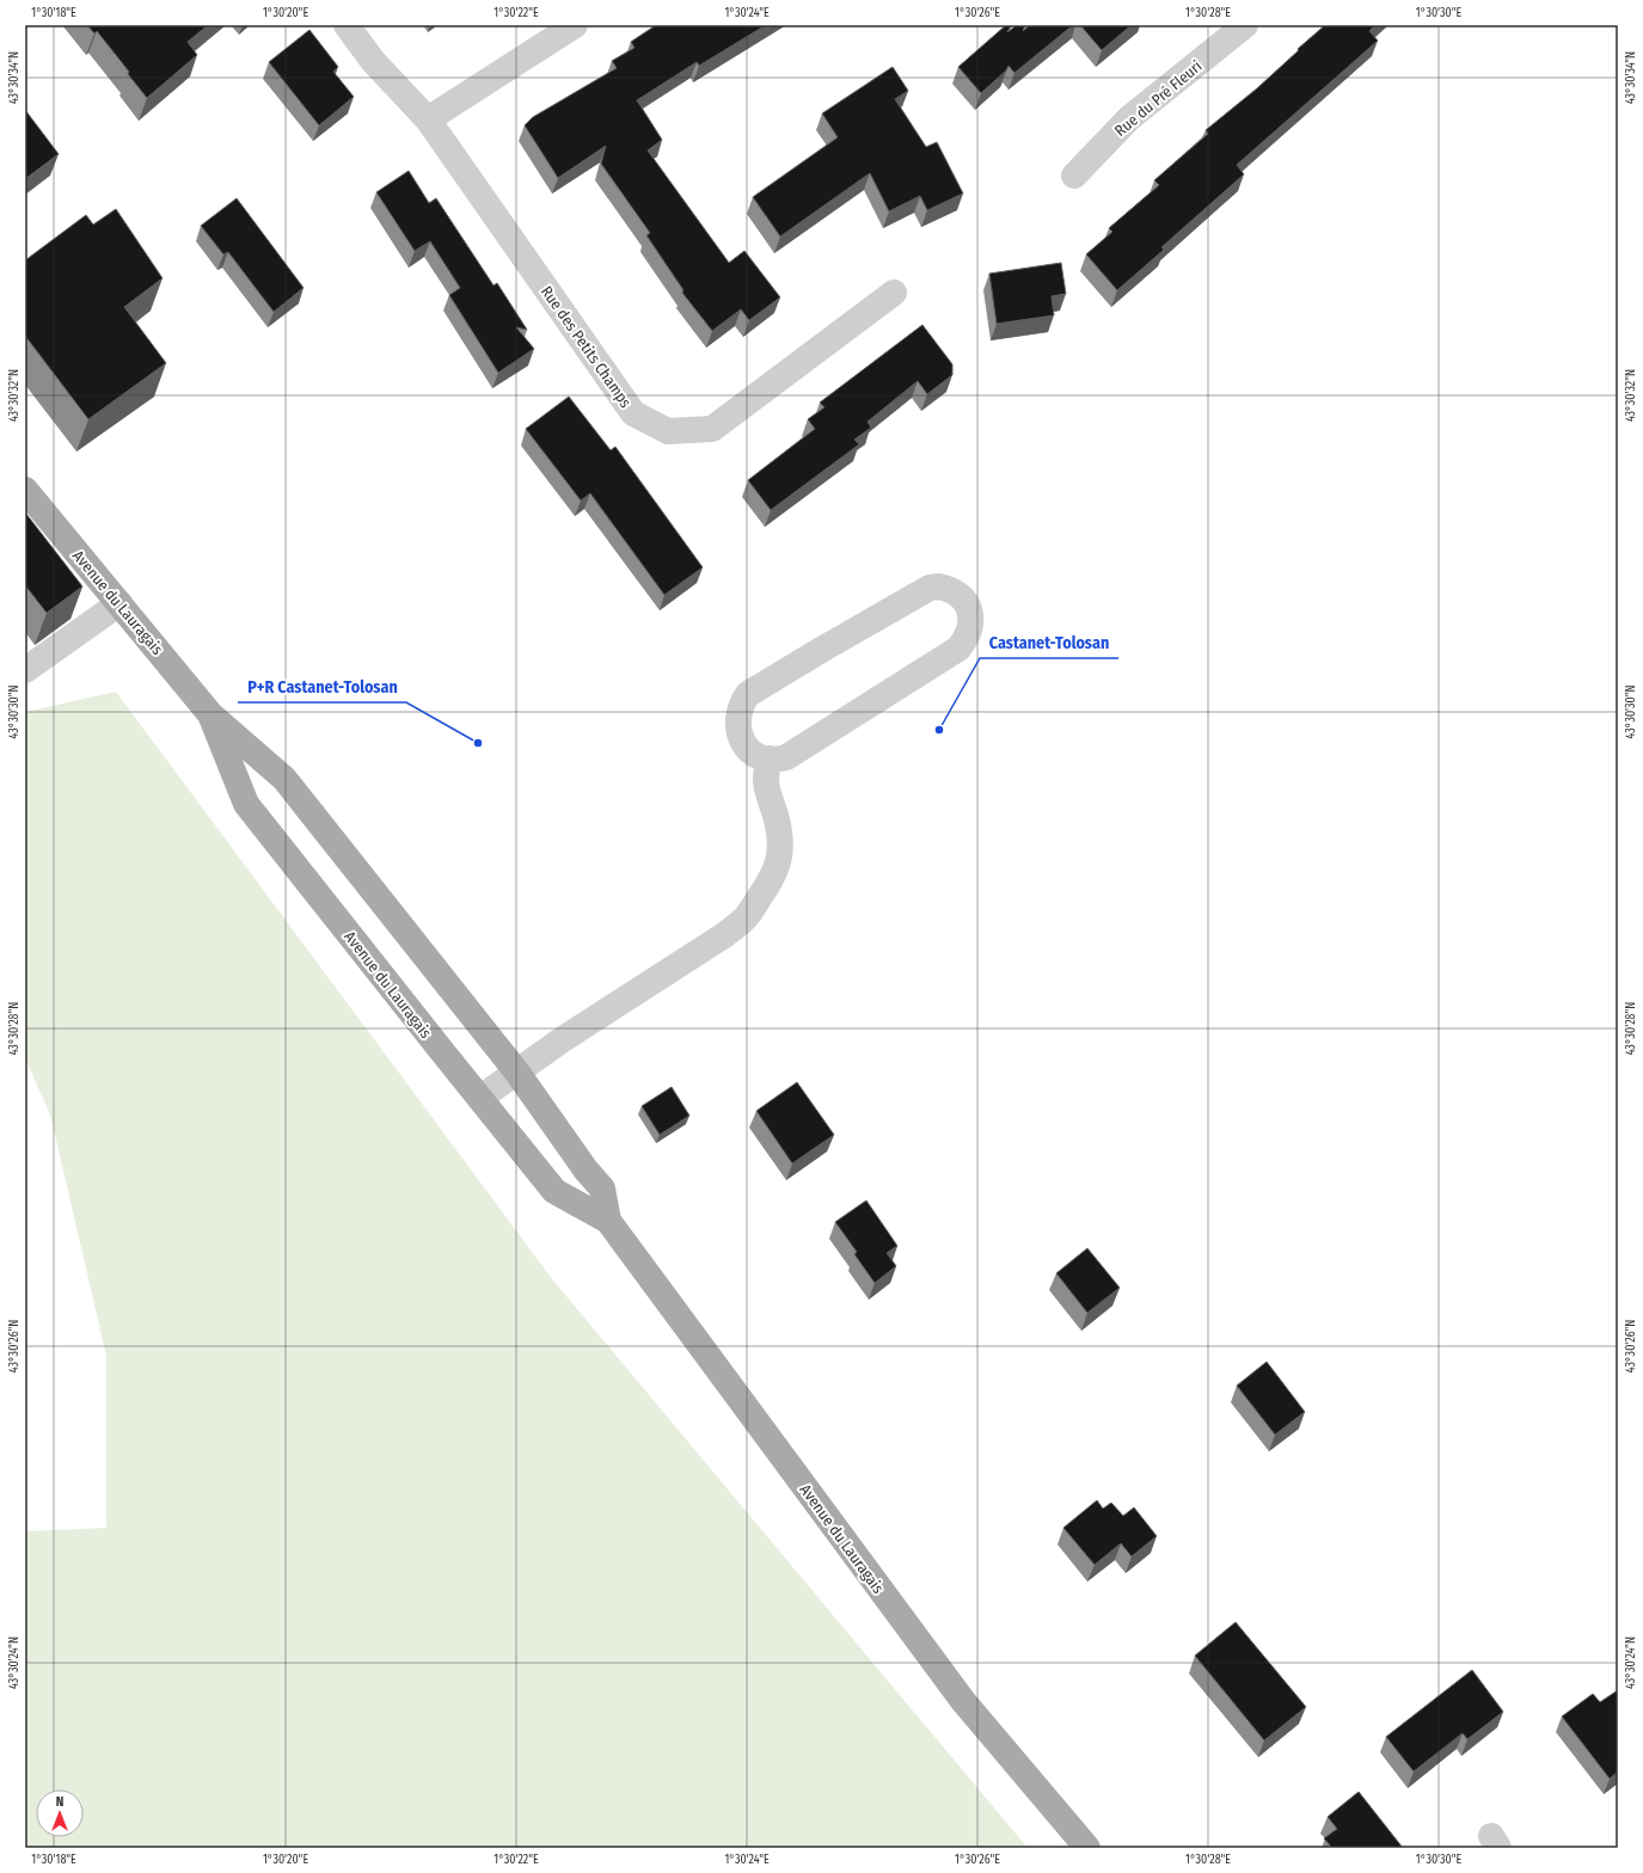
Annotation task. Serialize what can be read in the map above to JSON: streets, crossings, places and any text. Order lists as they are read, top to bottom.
{
  "streets": {
    "main road": ["Avenue du Lauragais"],
    "street": ["Rue du Pré Fleuri", "Rue des Petits Champs"]
  },
  "places": ["Castanet-Tolosan", "P+R Castanet-Tolosan"],
  "north": "top",
  "coordinates": [
    "1°30'18\"E",
    "1°30'20\"E",
    "1°30'22\"E",
    "1°30'24\"E",
    "1°30'26\"E",
    "1°30'28\"E",
    "1°30'30\"E",
    "43°30'34\"N",
    "43°30'32\"N",
    "43°30'30\"N",
    "43°30'28\"N",
    "43°30'26\"N",
    "43°30'24\"N"
  ]
}
